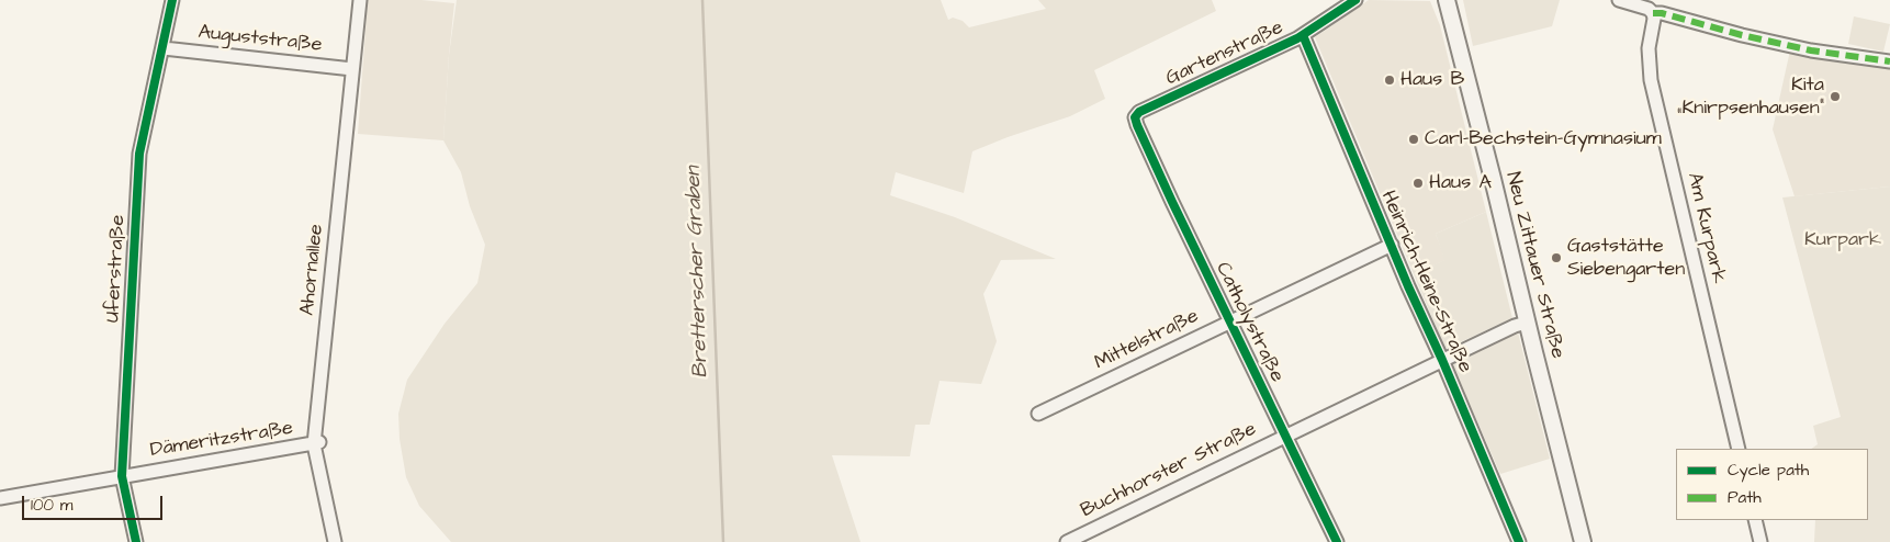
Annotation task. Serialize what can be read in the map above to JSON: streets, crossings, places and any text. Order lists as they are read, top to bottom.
{
  "streets": {
    "main road": ["Neu Zittauer Straße"],
    "street": [
      "Auguststraße",
      "Gartenstraße",
      "Am Kurpark",
      "Uferstraße",
      "Ahornallee",
      "Heinrich-Heine-Straße",
      "Catholystraße",
      "Mittelstraße",
      "Dämeritzstraße",
      "Buchhorster Straße"
    ]
  },
  "crossings": [
    ["Auguststraße", "Uferstraße"],
    ["Auguststraße", "Ahornallee"],
    ["Gartenstraße", "Heinrich-Heine-Straße"],
    ["Gartenstraße", "Catholystraße"],
    ["Neu Zittauer Straße", "Buchhorster Straße"],
    ["Uferstraße", "Dämeritzstraße"],
    ["Ahornallee", "Dämeritzstraße"],
    ["Heinrich-Heine-Straße", "Mittelstraße"],
    ["Heinrich-Heine-Straße", "Buchhorster Straße"],
    ["Catholystraße", "Mittelstraße"],
    ["Catholystraße", "Buchhorster Straße"]
  ],
  "water": ["Bretterscher Graben"],
  "parks": ["Kurpark"],
  "places": [
    "Haus B",
    "Kita „Knirpsenhausen“",
    "Carl-Bechstein-Gymnasium",
    "Haus A",
    "Gaststätte Siebengarten"
  ],
  "legend": ["Cycle path", "Path"],
  "scale_bar": "100 m"
}
